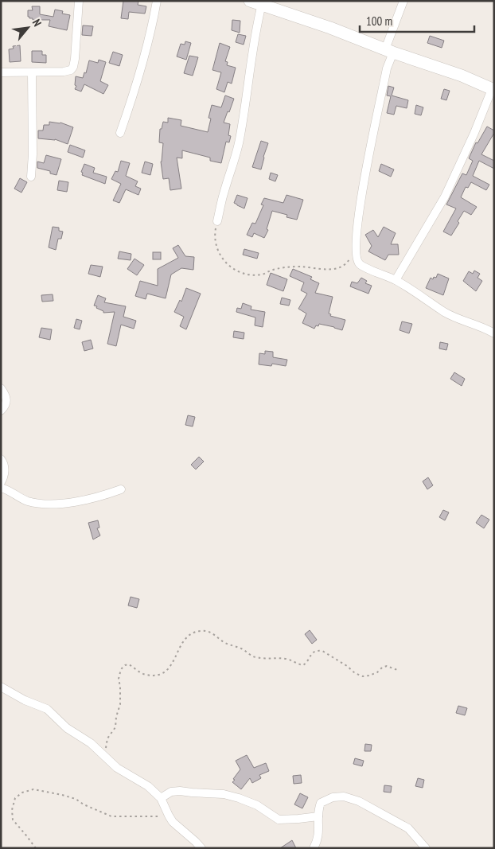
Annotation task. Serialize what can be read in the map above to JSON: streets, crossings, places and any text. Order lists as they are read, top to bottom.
{
  "scale_bar": "100 m",
  "north": "top right"
}
